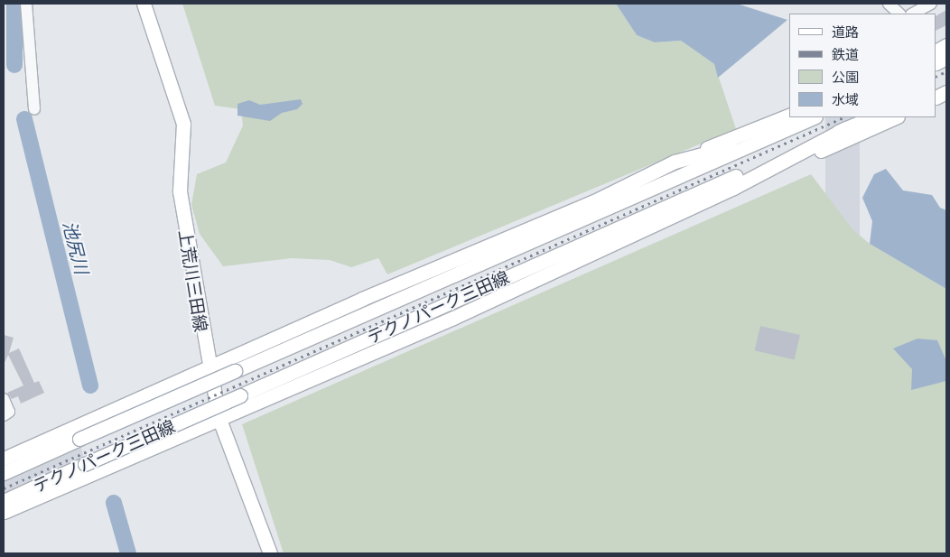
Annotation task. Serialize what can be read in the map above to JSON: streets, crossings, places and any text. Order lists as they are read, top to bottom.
{
  "streets": {
    "main road": ["上荒川三田線", "テクノパーク三田線"]
  },
  "water": ["池尻川"],
  "legend": [
    "道路",
    "鉄道",
    "公園",
    "水域"
  ]
}
